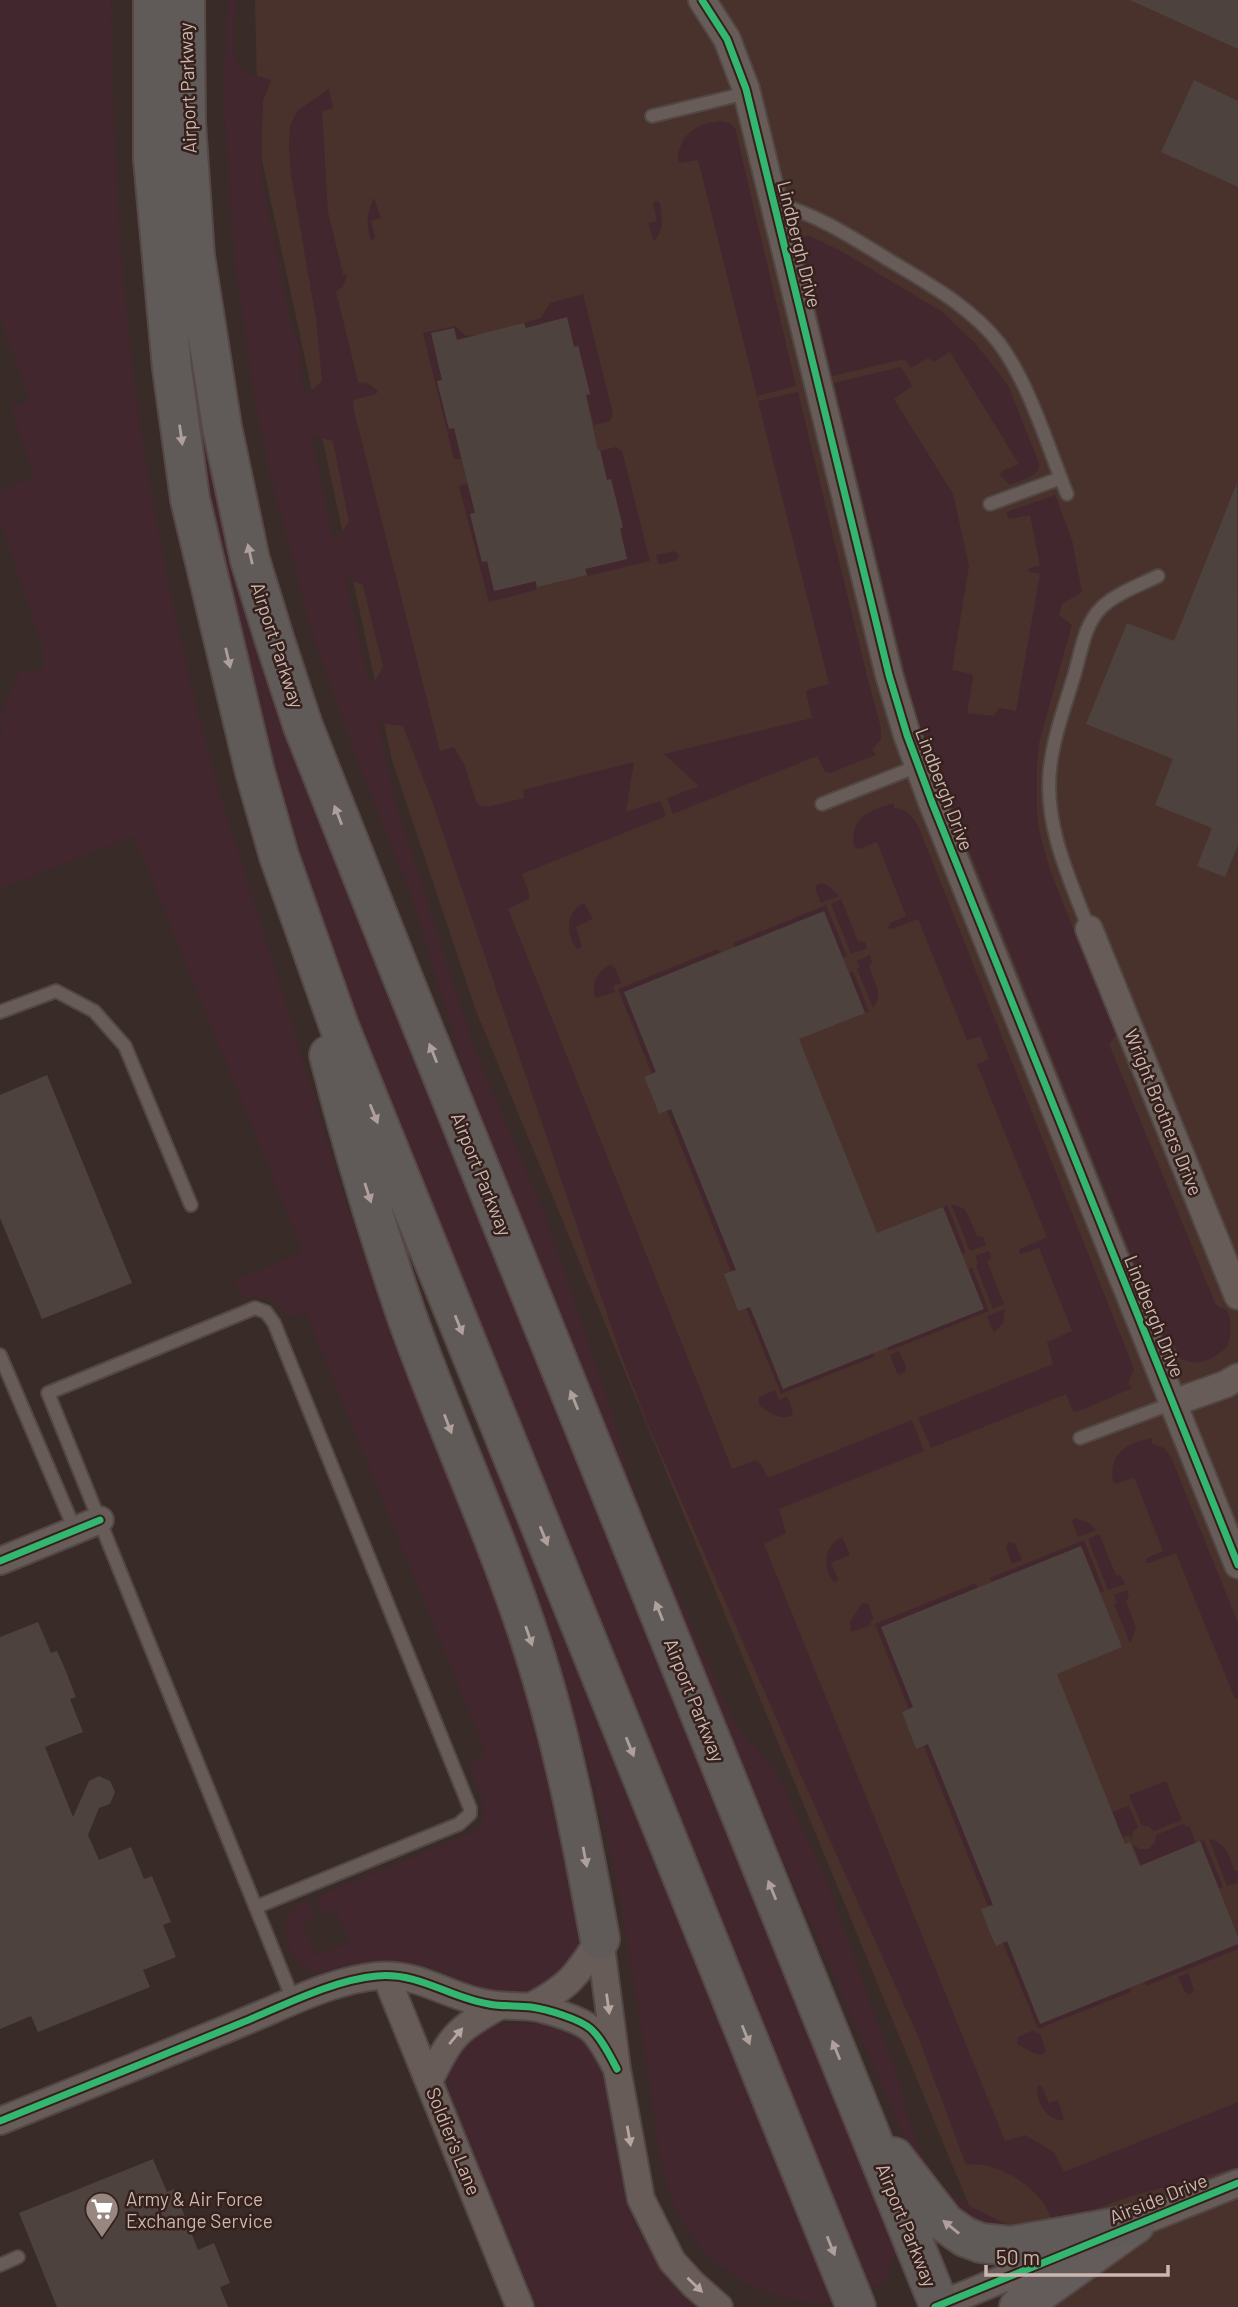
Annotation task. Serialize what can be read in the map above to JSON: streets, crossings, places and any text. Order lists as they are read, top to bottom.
{
  "streets": {
    "highway": ["Airport Parkway"],
    "street": [
      "Lindbergh Drive",
      "Wright Brothers Drive",
      "Soldier's Lane",
      "Airside Drive"
    ]
  },
  "crossings": [
    ["Airport Parkway", "Airside Drive"]
  ],
  "places": {
    "supermarket": ["Army & Air Force Exchange Service"]
  },
  "scale_bar": "50 m"
}
